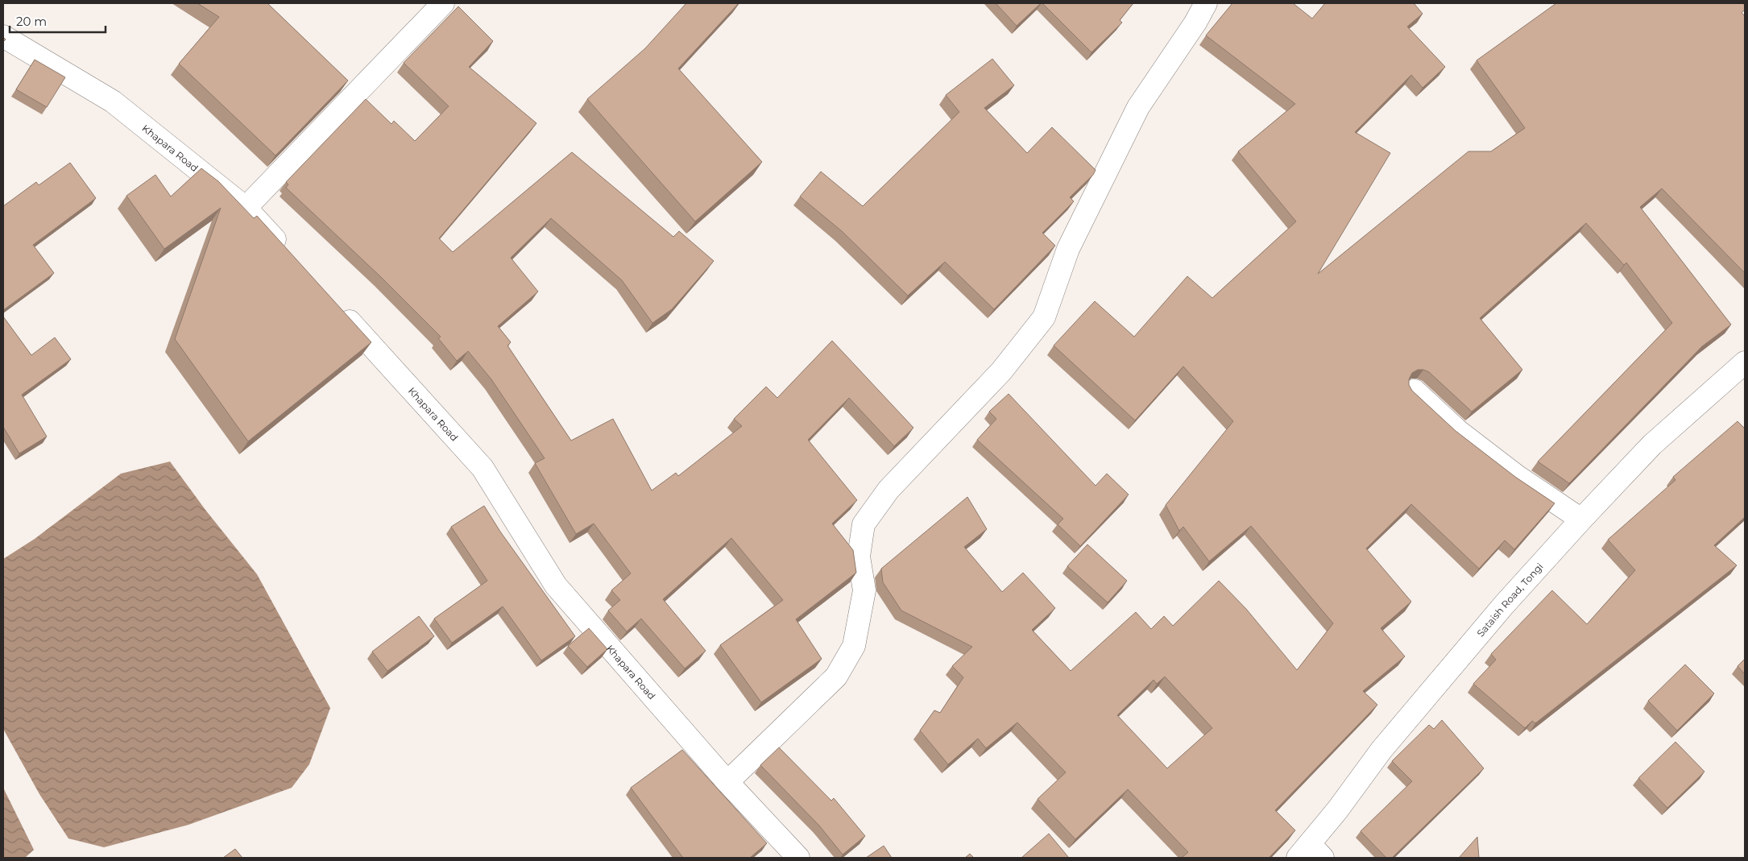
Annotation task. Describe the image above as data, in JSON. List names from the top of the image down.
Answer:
{
  "streets": {
    "street": ["Khapara Road", "Sataish Road, Tongi"]
  },
  "scale_bar": "20 m"
}
